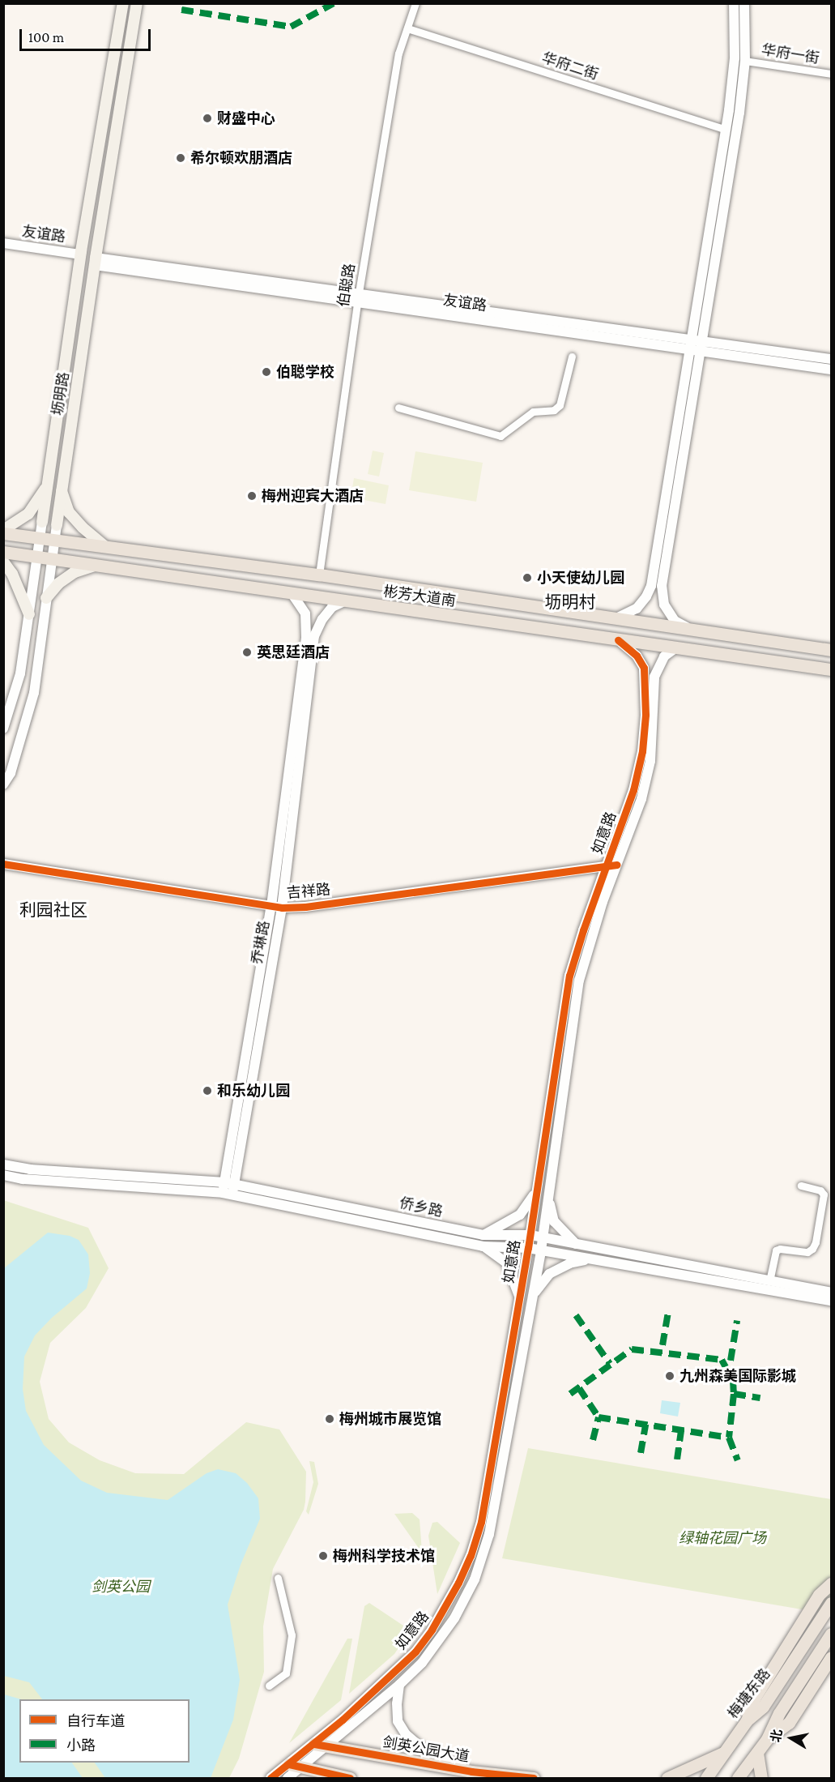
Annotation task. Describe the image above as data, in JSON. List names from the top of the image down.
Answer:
{
  "streets": {
    "main road": [
      "坜明路",
      "彬芳大道南",
      "梅塘东路",
      "剑英公园大道"
    ],
    "street": [
      "华府一街",
      "华府二街",
      "友谊路",
      "伯聪路",
      "如意路",
      "吉祥路",
      "乔琳路",
      "侨乡路"
    ]
  },
  "crossings": [
    ["华府二街", "伯聪路"],
    ["友谊路", "伯聪路"],
    ["友谊路", "坜明路"],
    ["伯聪路", "彬芳大道南"],
    ["坜明路", "彬芳大道南"],
    ["如意路", "吉祥路"],
    ["如意路", "侨乡路"],
    ["如意路", "剑英公园大道"],
    ["吉祥路", "乔琳路"],
    ["乔琳路", "侨乡路"]
  ],
  "districts": ["坜明村", "利园社区"],
  "parks": ["绿轴花园广场", "剑英公园"],
  "places": [
    "财盛中心",
    "希尔顿欢朋酒店",
    "伯聪学校",
    "梅州迎宾大酒店",
    "小天使幼儿园",
    "英思廷酒店",
    "和乐幼儿园",
    "九州森美国际影城",
    "梅州城市展览馆",
    "梅州科学技术馆"
  ],
  "legend": ["自行车道", "小路"],
  "scale_bar": "100 m",
  "north": "left"
}
